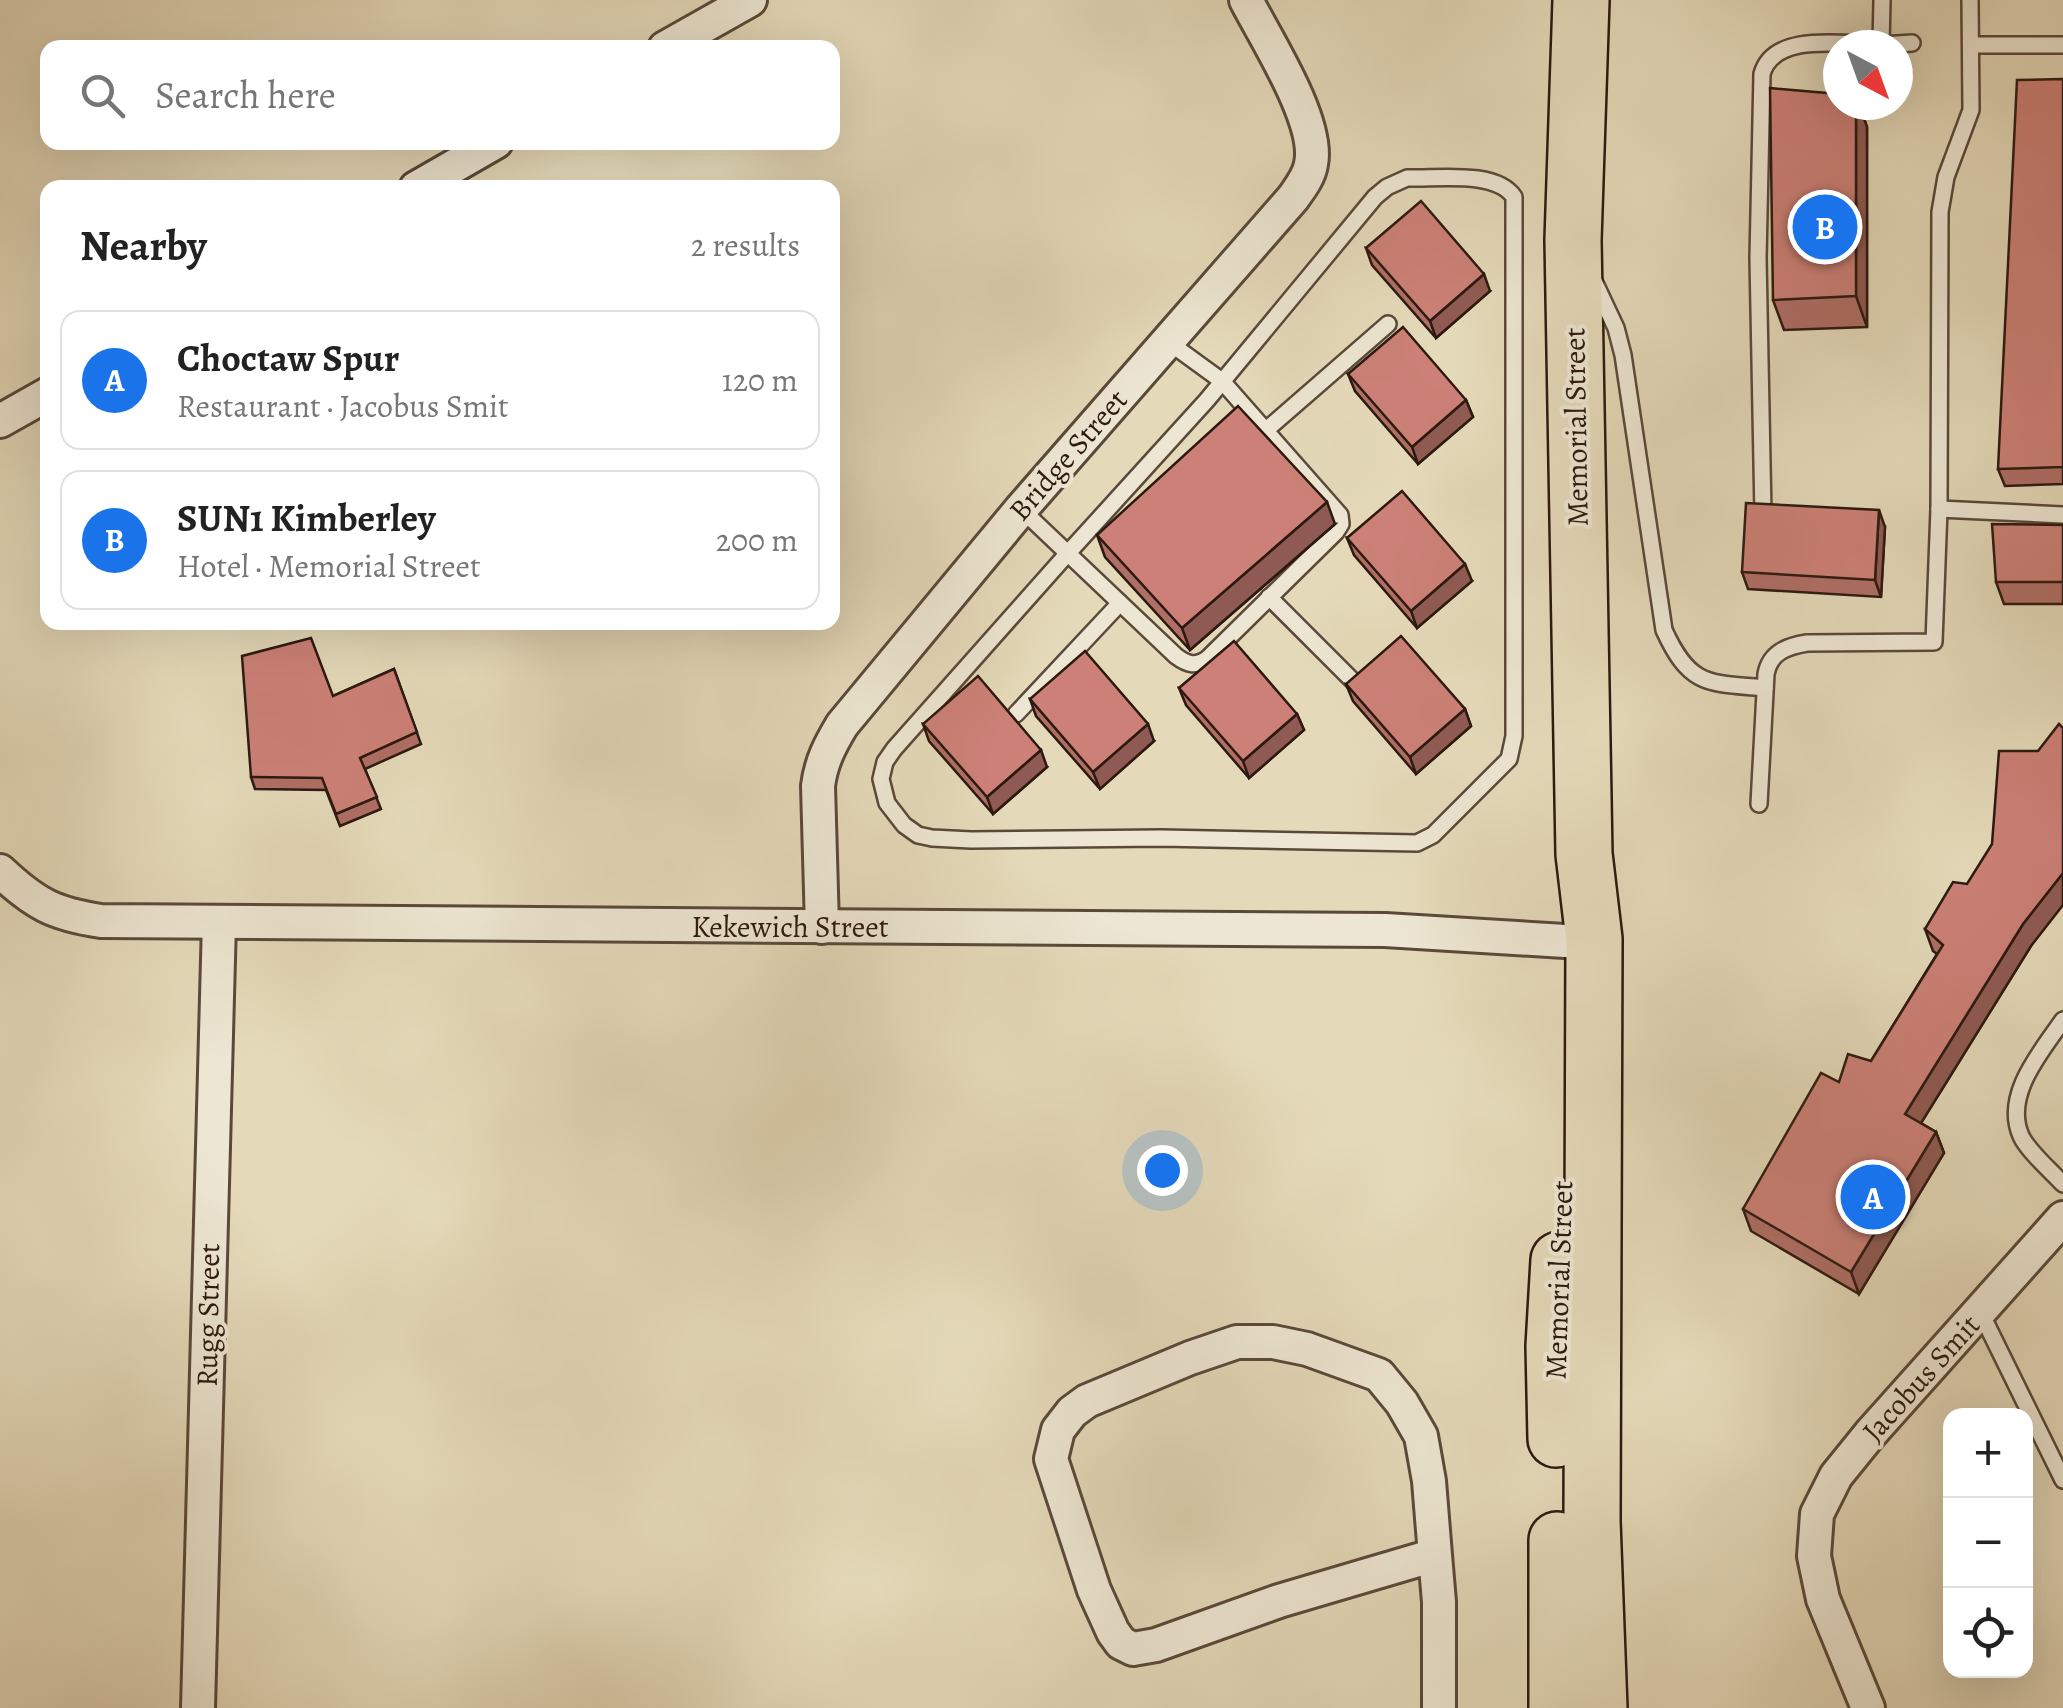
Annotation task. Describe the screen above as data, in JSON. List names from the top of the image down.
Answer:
{
  "streets": {
    "highway": ["Memorial Street"],
    "street": [
      "Bridge Street",
      "Kekewich Street",
      "Rugg Street",
      "Jacobus Smit"
    ]
  },
  "crossings": [
    ["Memorial Street", "Kekewich Street"],
    ["Bridge Street", "Kekewich Street"],
    ["Kekewich Street", "Rugg Street"]
  ],
  "north": "bottom right",
  "page": {
    "search": "Search here",
    "heading": ["Nearby", "2 results"],
    "pins": ["B", "A"],
    "list": [
      {
        "mark": "A",
        "name": "Choctaw Spur",
        "note": "Restaurant · Jacobus Smit",
        "value": "120 m"
      },
      {
        "mark": "B",
        "name": "SUN1 Kimberley",
        "note": "Hotel · Memorial Street",
        "value": "200 m"
      }
    ],
    "map_buttons": ["+", "−"]
  }
}
